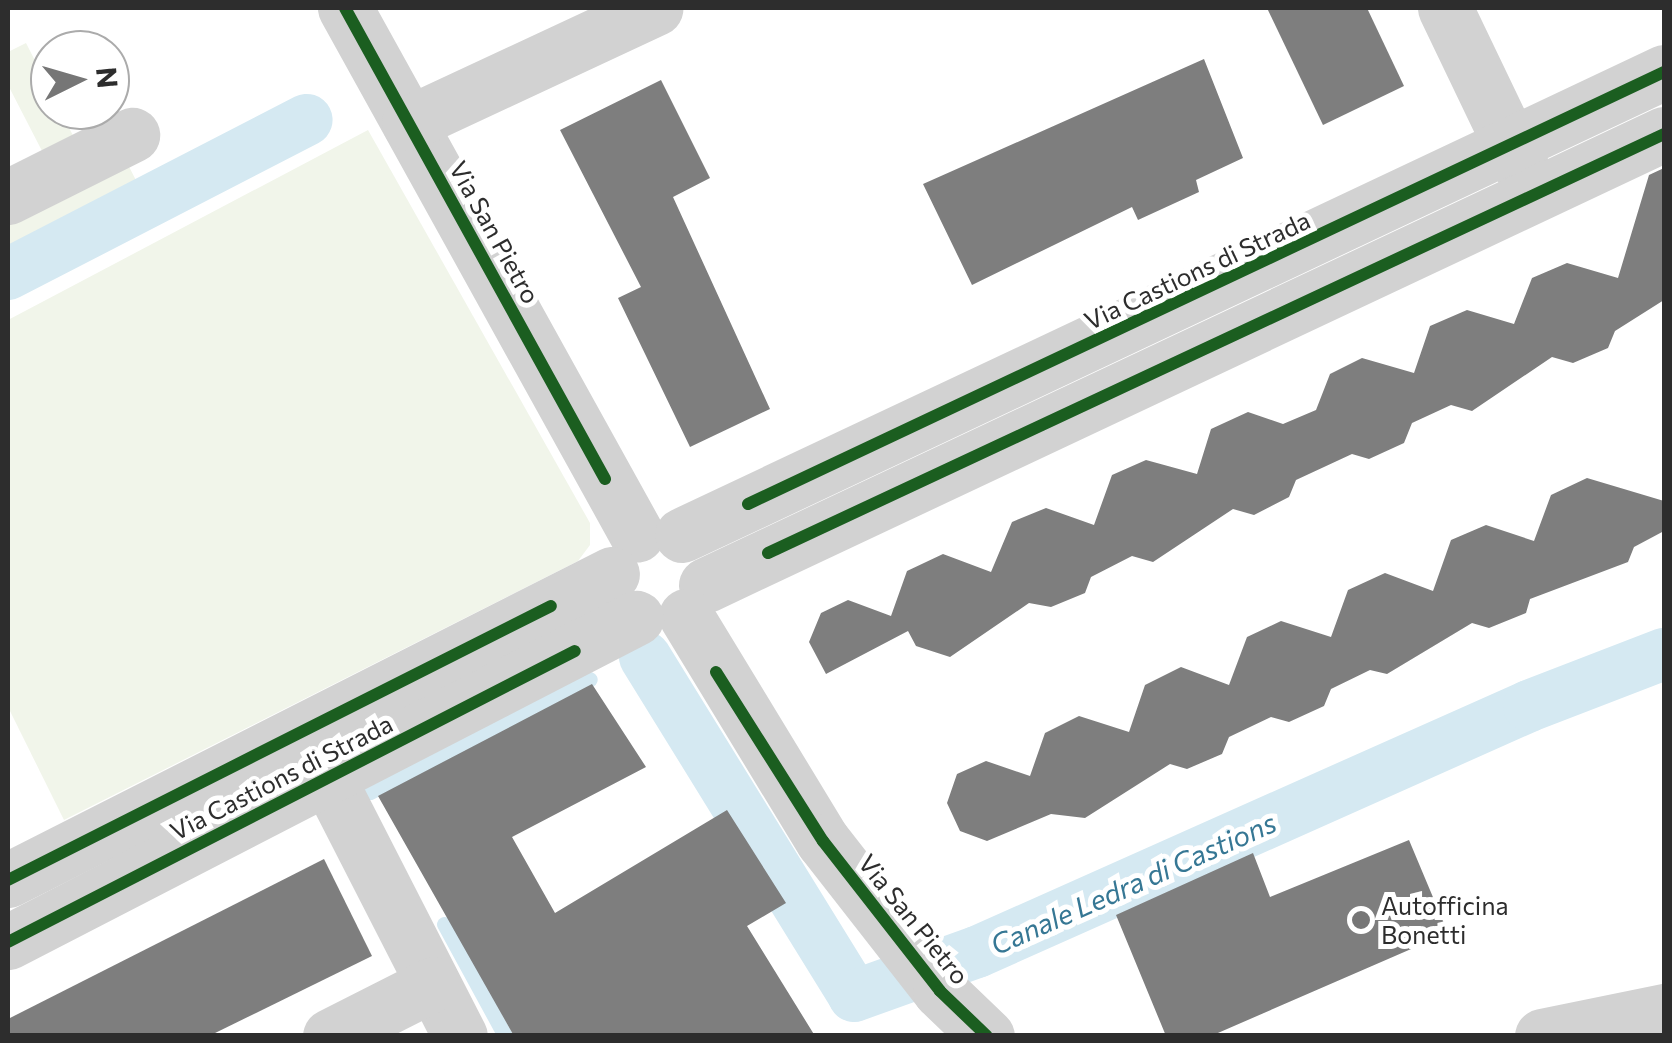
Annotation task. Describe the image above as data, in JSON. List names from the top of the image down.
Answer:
{
  "streets": {
    "street": ["Via San Pietro", "Via Castions di Strada"]
  },
  "crossings": [
    ["Via San Pietro", "Via Castions di Strada"]
  ],
  "water": ["Canale Ledra di Castions"],
  "places": ["Autofficina Bonetti"],
  "north": "right"
}
